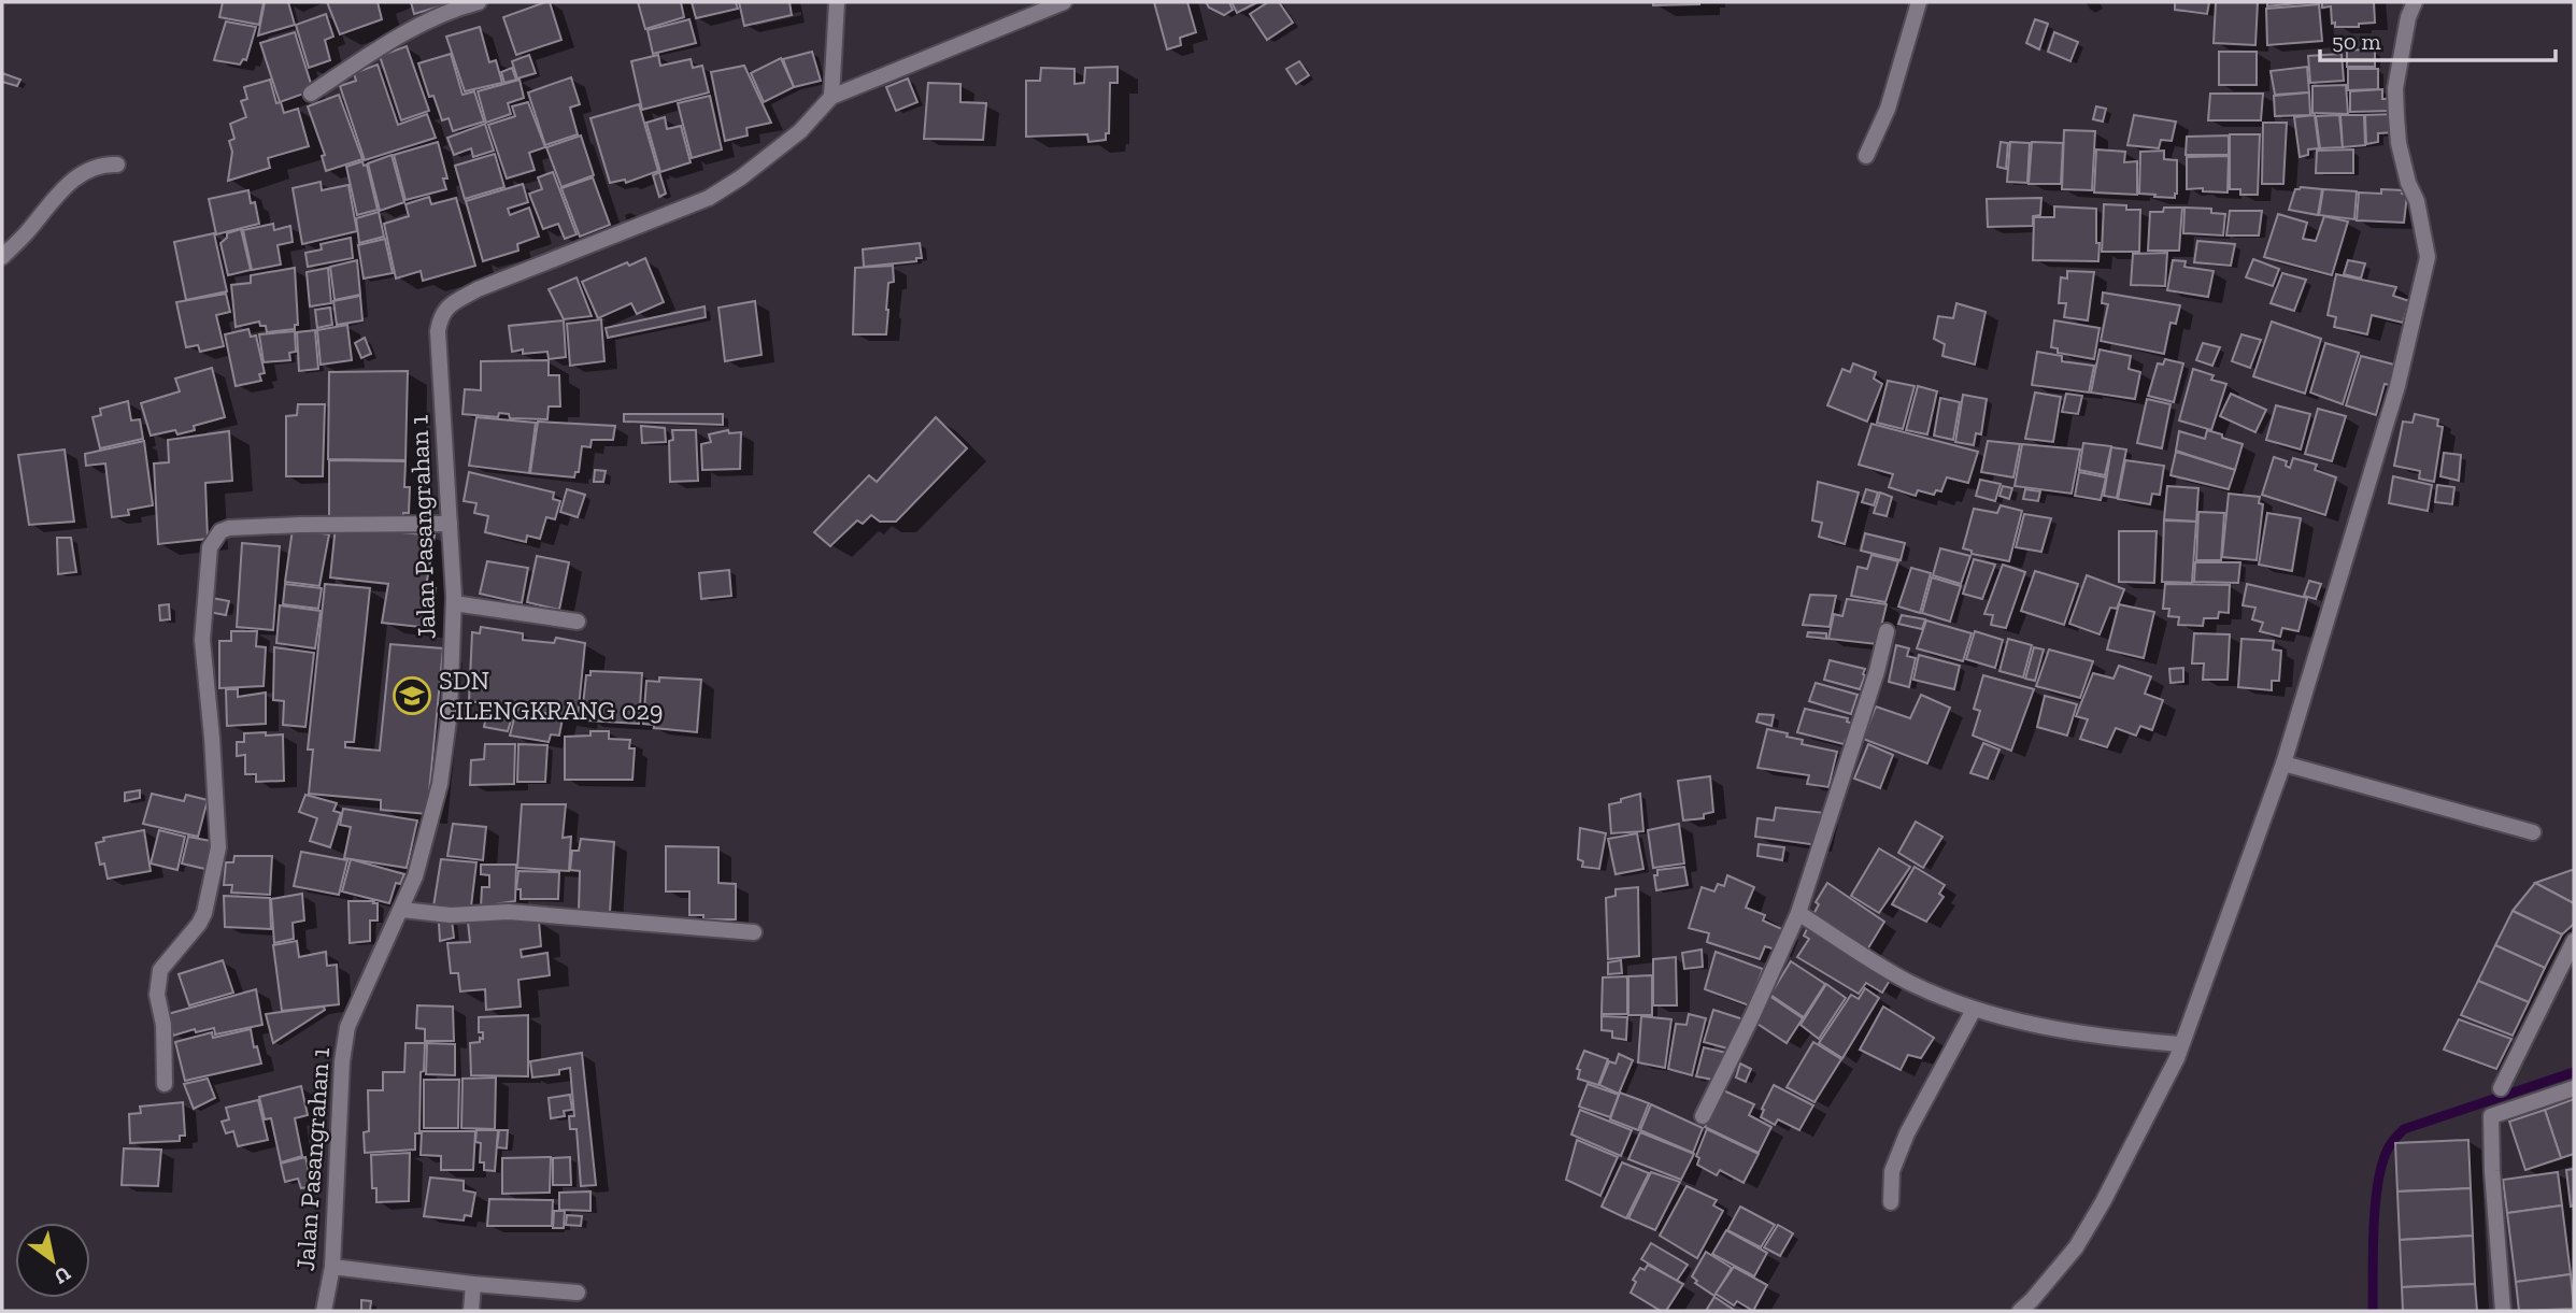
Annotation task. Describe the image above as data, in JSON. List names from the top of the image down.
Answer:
{
  "streets": {
    "street": ["Jalan Pasangrahan 1"]
  },
  "places": {
    "school or university": ["SDN CILENGKRANG 029"]
  },
  "scale_bar": "50 m",
  "north": "bottom right"
}
